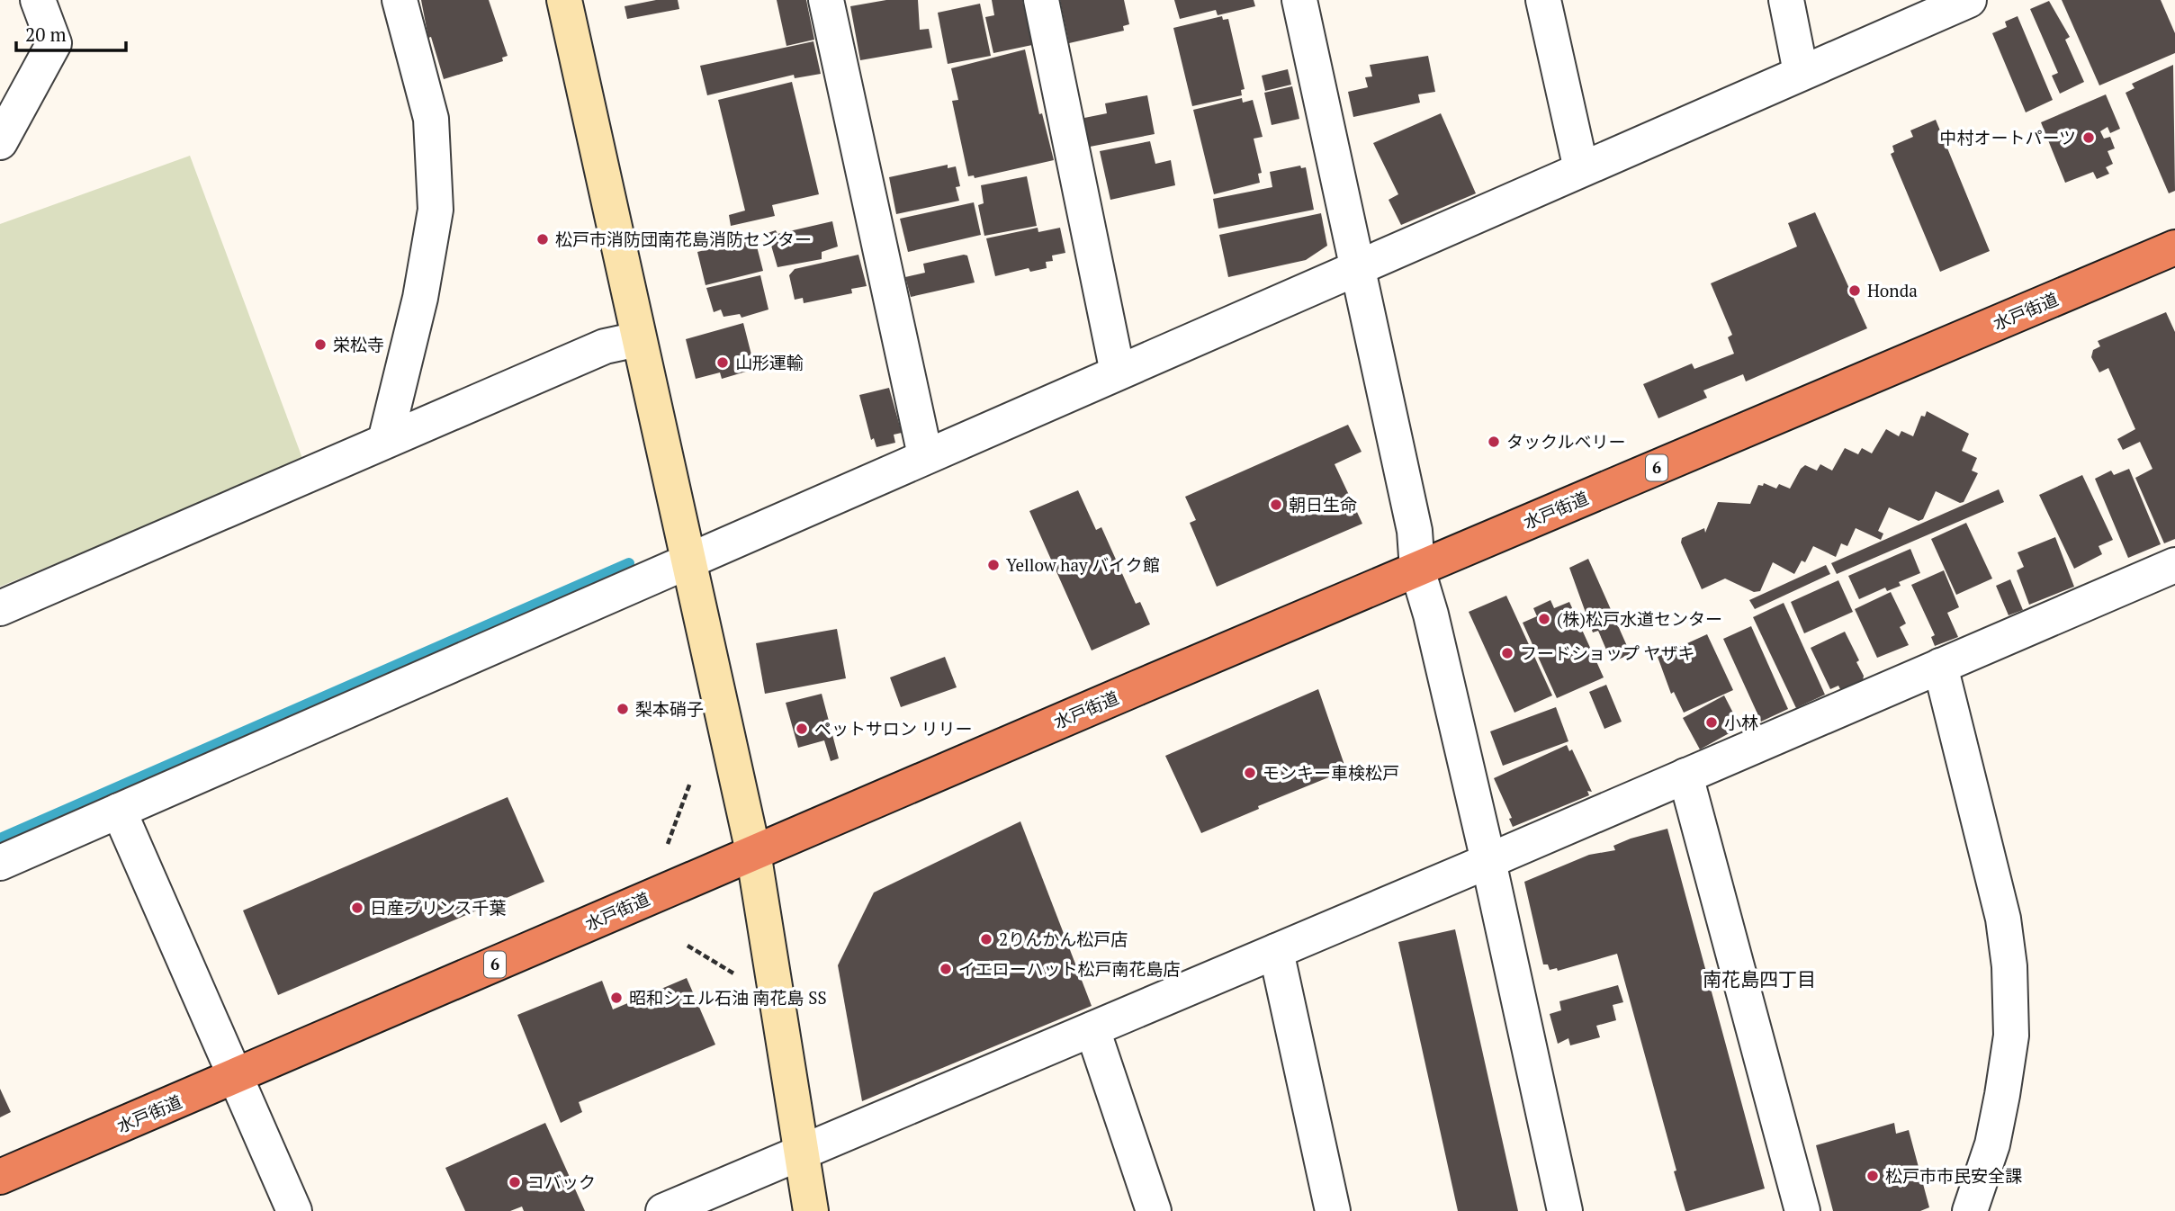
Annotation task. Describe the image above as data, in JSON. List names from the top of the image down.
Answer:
{
  "streets": {
    "highway": ["水戸街道", "6"]
  },
  "districts": ["南花島四丁目"],
  "places": [
    "中村オートパーツ",
    "松戸市消防団南花島消防センター",
    "Honda",
    "栄松寺",
    "山形運輸",
    "タックルベリー",
    "朝日生命",
    "Yellow hay バイク館",
    "(株)松戸水道センター",
    "フードショップ ヤザキ",
    "梨本硝子",
    "小林",
    "ペットサロン リリー",
    "モンキー車検松戸",
    "日産プリンス千葉",
    "2りんかん松戸店",
    "イエローハット松戸南花島店",
    "昭和シェル石油 南花島 SS",
    "松戸市市民安全課",
    "コバック"
  ],
  "scale_bar": "20 m"
}
